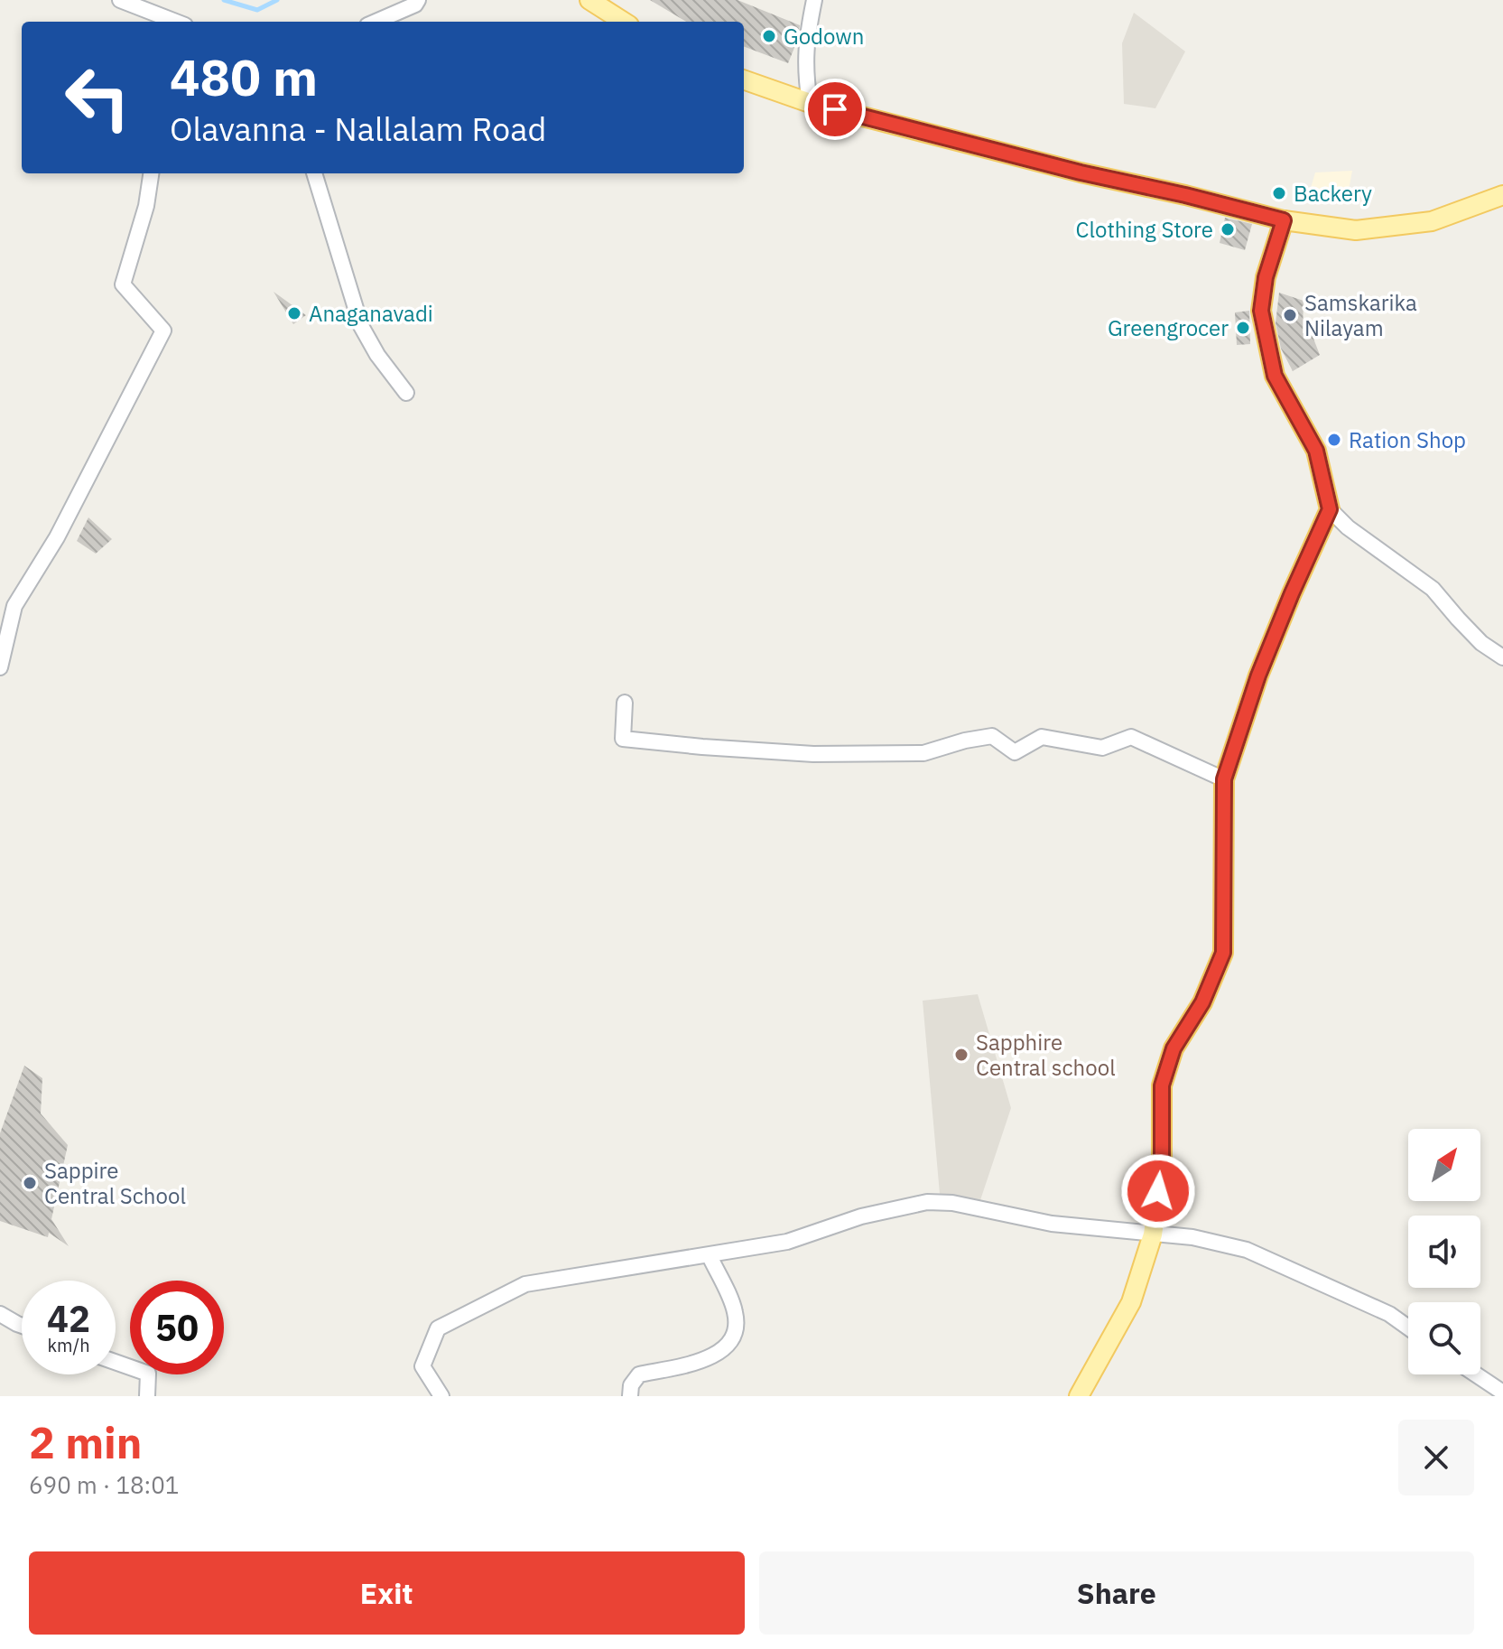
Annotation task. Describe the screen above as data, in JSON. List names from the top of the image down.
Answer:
{
  "places": [
    "Godown",
    "Backery",
    "Clothing Store",
    "Anaganavadi",
    "Samskarika Nilayam",
    "Greengrocer",
    "Ration Shop",
    "Sapphire Central school",
    "Sappire Central School"
  ],
  "north": "top right",
  "page": {
    "turn": ["480 m", "Olavanna - Nallalam Road"],
    "speed": "42 km/h",
    "limit": "50",
    "heading": ["2 min", "690 m · 18:01"],
    "buttons": ["Exit", "Share"]
  }
}
